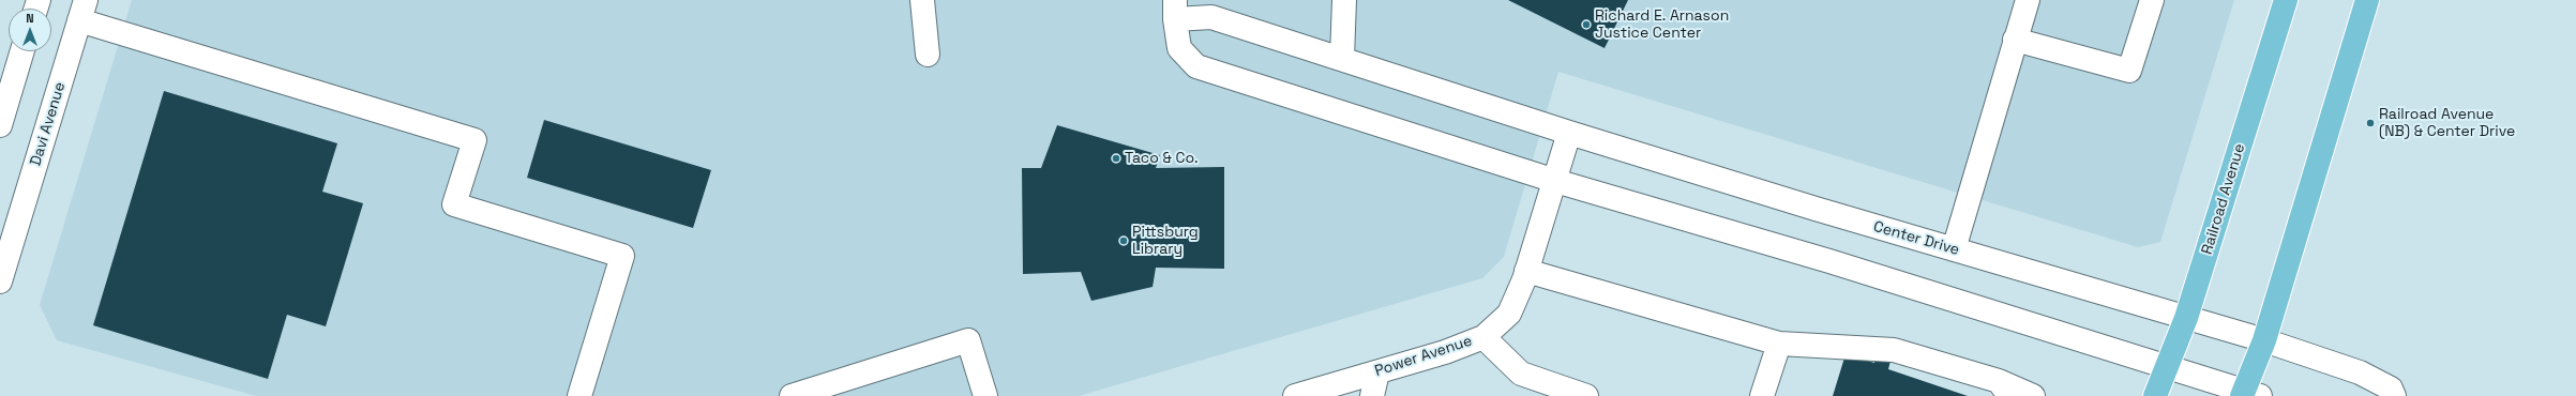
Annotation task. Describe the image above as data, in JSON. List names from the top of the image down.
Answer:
{
  "streets": {
    "main road": ["Railroad Avenue"],
    "street": ["Davi Avenue", "Center Drive", "Power Avenue"]
  },
  "crossings": [
    ["Railroad Avenue", "Center Drive"],
    ["Center Drive", "Power Avenue"]
  ],
  "places": [
    "Richard E. Arnason Justice Center",
    "Railroad Avenue (NB) & Center Drive",
    "Taco & Co.",
    "Pittsburg Library"
  ],
  "north": "top"
}
